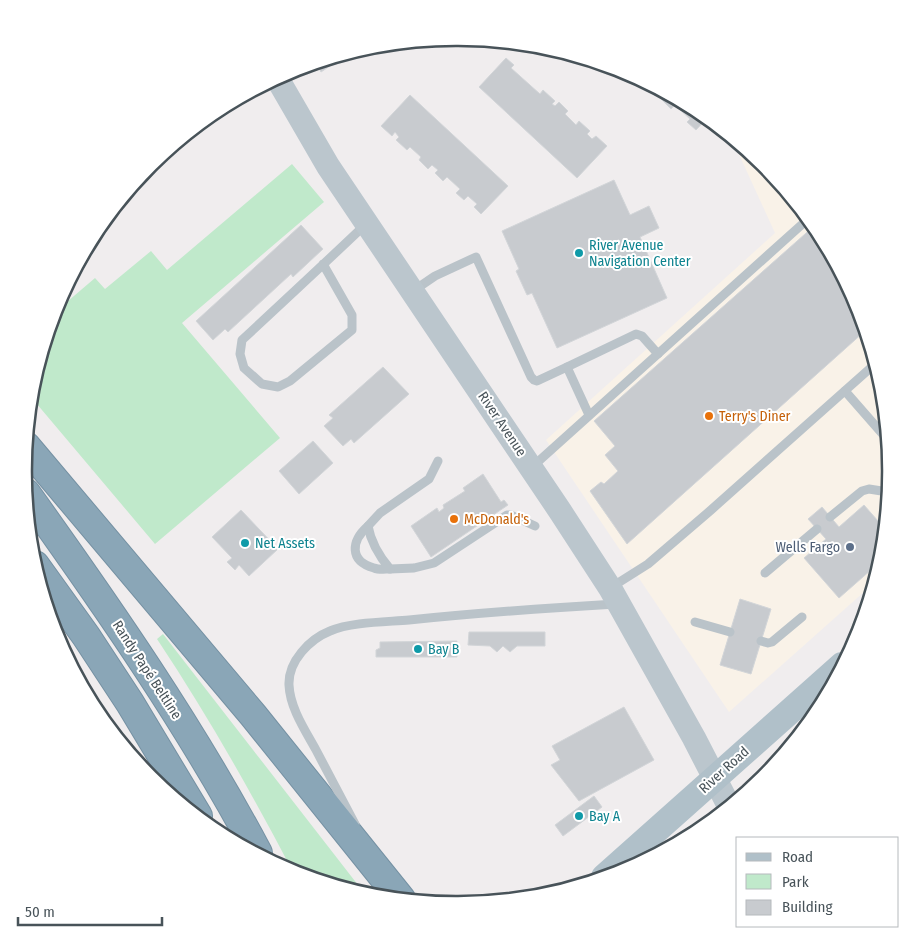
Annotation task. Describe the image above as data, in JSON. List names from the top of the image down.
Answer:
{
  "streets": {
    "highway": ["Randy Papé Beltline"],
    "main road": ["River Road"],
    "street": ["River Avenue"]
  },
  "crossings": [
    ["River Avenue", "River Road"]
  ],
  "places": [
    "River Avenue Navigation Center",
    "Terry's Diner",
    "McDonald's",
    "Net Assets",
    "Wells Fargo",
    "Bay B",
    "Bay A"
  ],
  "legend": ["Road", "Park", "Building"],
  "scale_bar": "50 m"
}
